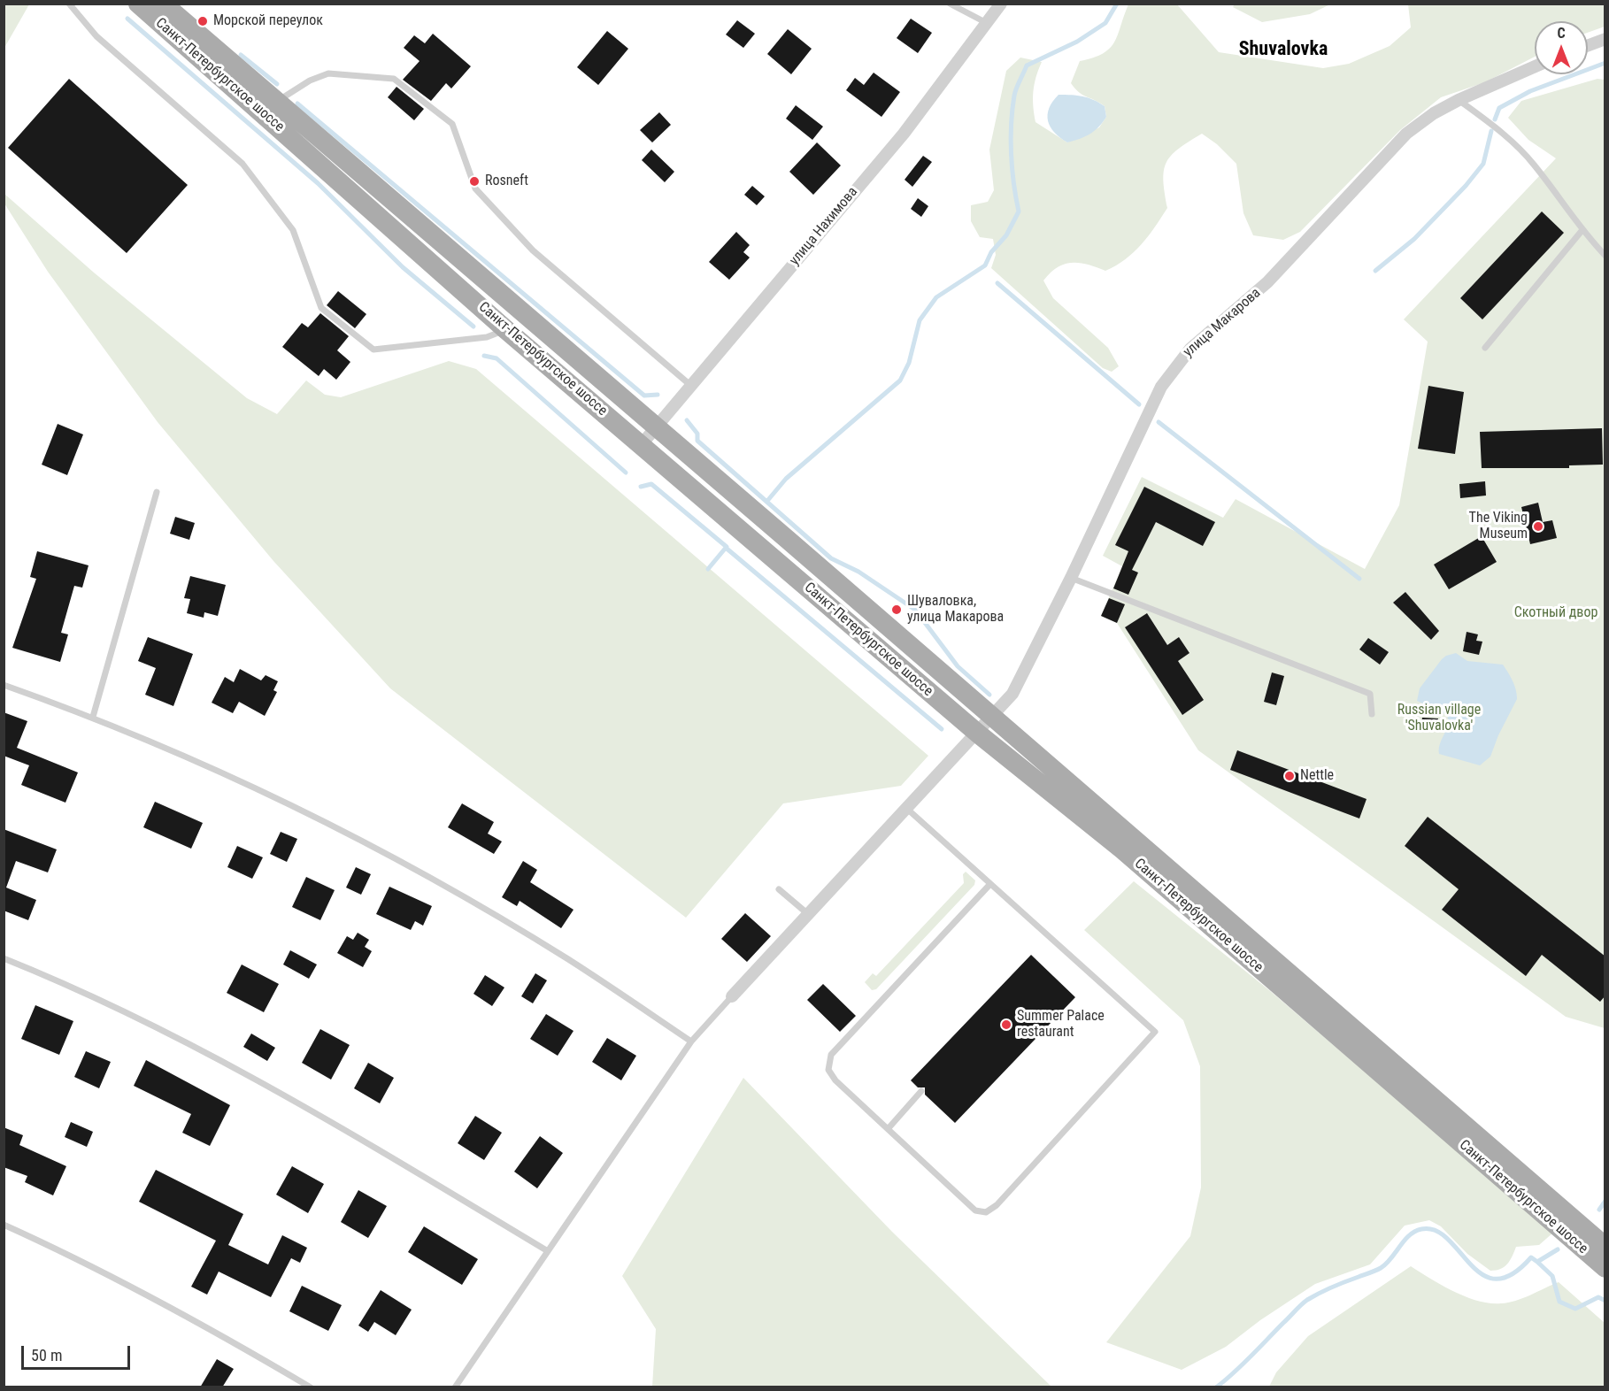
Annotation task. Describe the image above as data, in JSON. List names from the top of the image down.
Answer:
{
  "streets": {
    "main road": ["Санкт-Петербургское шоссе"],
    "street": ["улица Нахимова", "улица Макарова"]
  },
  "crossings": [
    ["Санкт-Петербургское шоссе", "улица Нахимова"],
    ["Санкт-Петербургское шоссе", "улица Макарова"]
  ],
  "districts": ["Shuvalovka"],
  "parks": ["Скотный двор", "Russian village 'Shuvalovka'"],
  "places": [
    "Морской переулок",
    "Rosneft",
    "The Viking Museum",
    "Шуваловка, улица Макарова",
    "Nettle",
    "Summer Palace restaurant"
  ],
  "scale_bar": "50 m",
  "north": "top"
}
